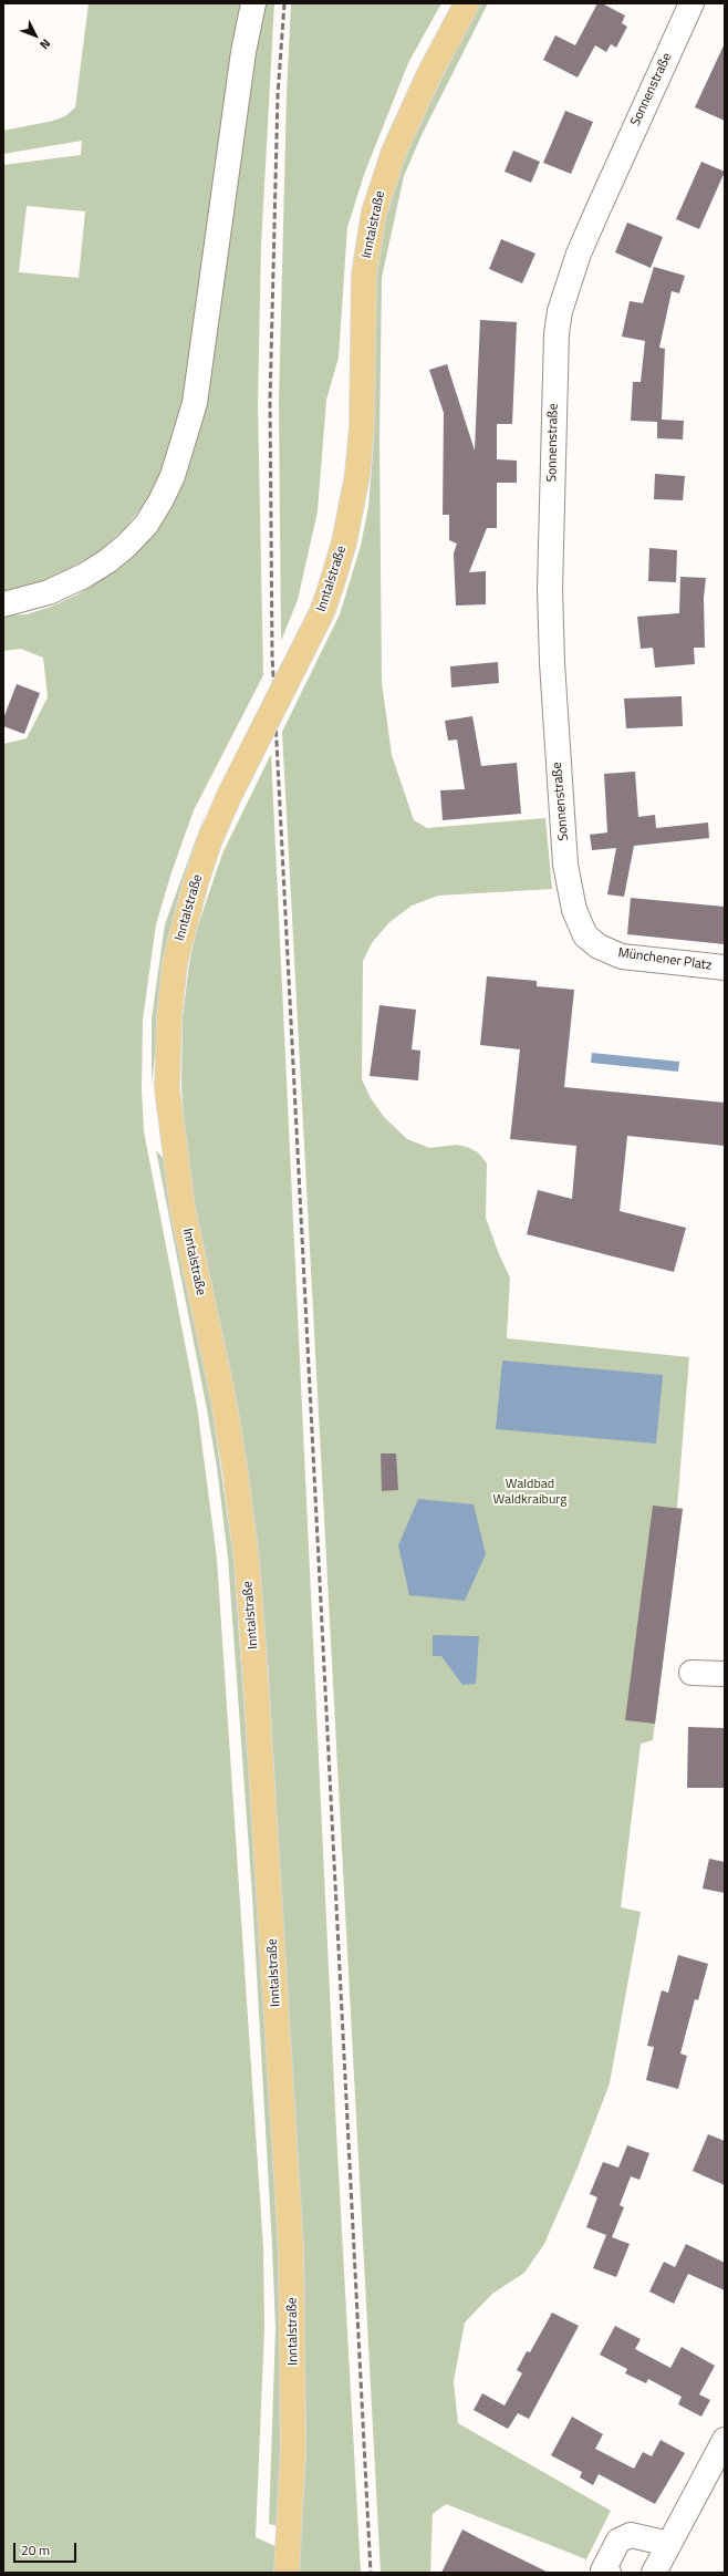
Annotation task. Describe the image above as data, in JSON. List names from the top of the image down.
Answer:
{
  "streets": {
    "main road": ["Inntalstraße"],
    "street": ["Sonnenstraße", "Münchener Platz"]
  },
  "crossings": [
    ["Sonnenstraße", "Münchener Platz"]
  ],
  "parks": ["Waldbad Waldkraiburg"],
  "scale_bar": "20 m",
  "north": "bottom right"
}
